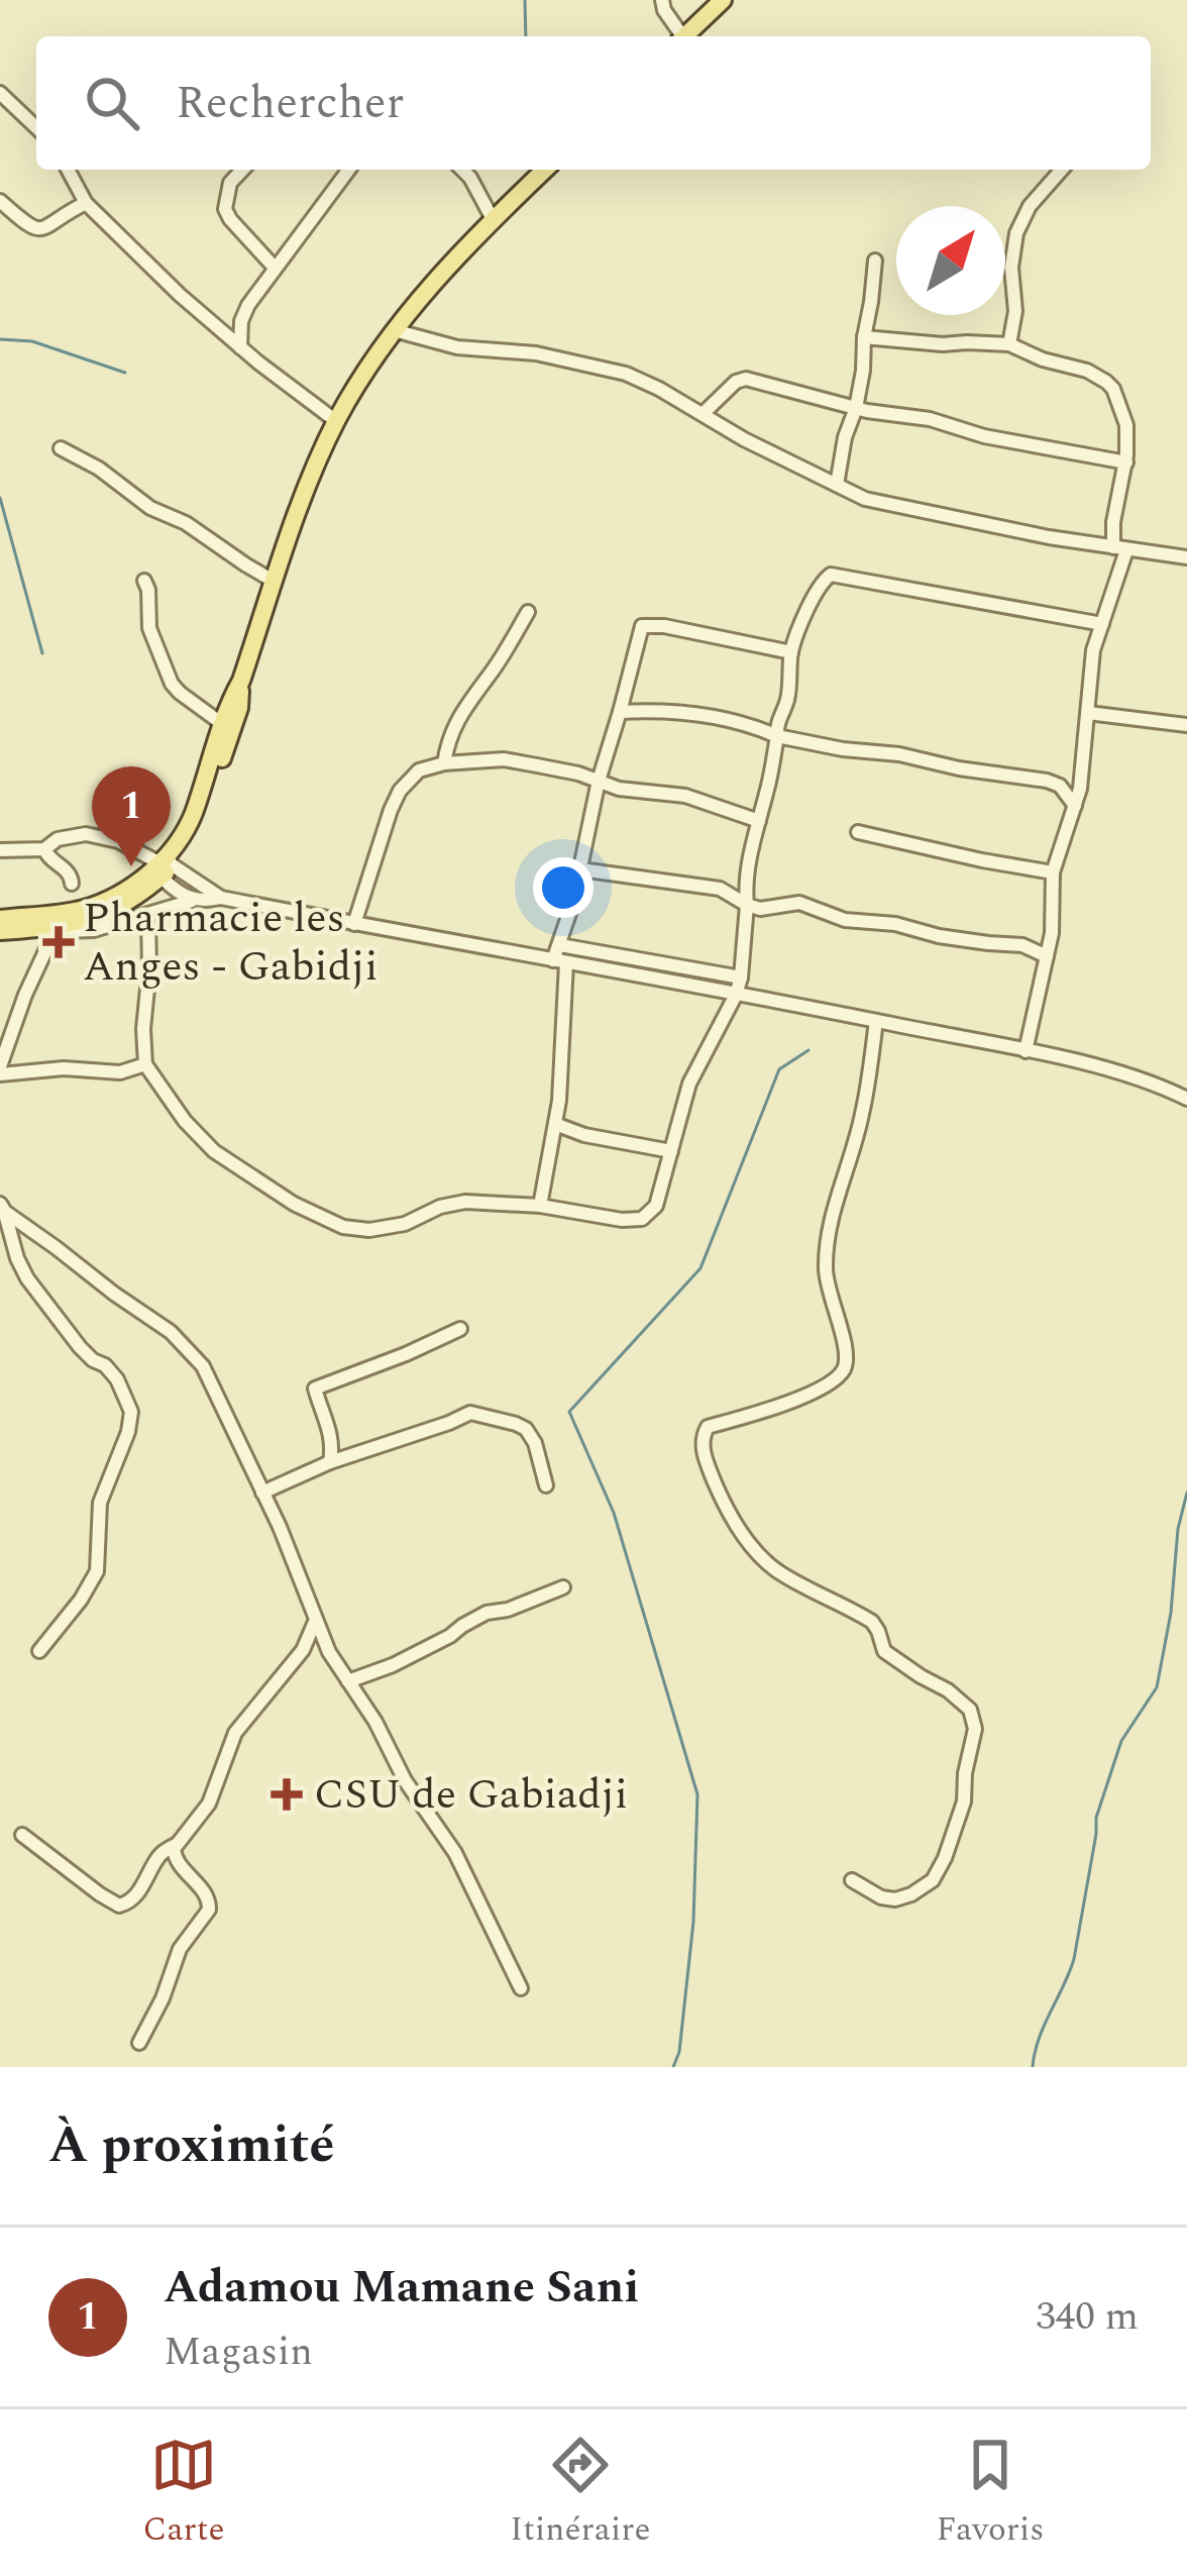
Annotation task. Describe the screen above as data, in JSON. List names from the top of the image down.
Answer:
{
  "places": {
    "health": ["Pharmacie les Anges - Gabidji", "CSU de Gabiadji"]
  },
  "north": "top right",
  "page": {
    "search": "Rechercher",
    "pins": "1",
    "heading": "À proximité",
    "list": [
      {
        "mark": "1",
        "name": "Adamou Mamane Sani",
        "note": "Magasin",
        "value": "340 m"
      }
    ],
    "nav": ["Carte", "Itinéraire", "Favoris"]
  }
}
